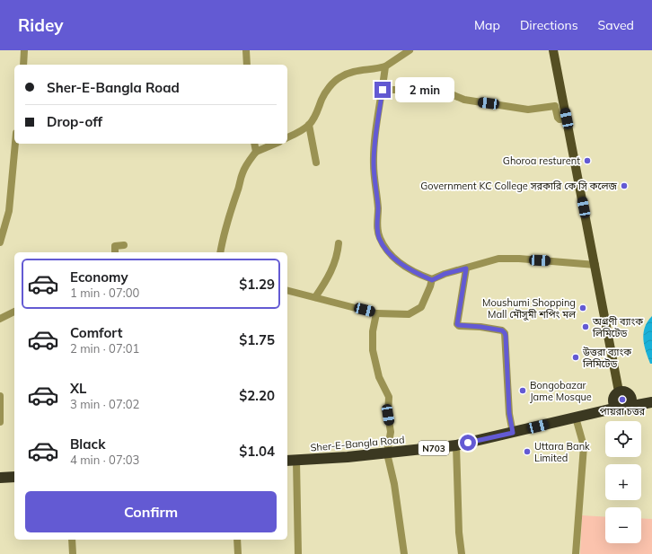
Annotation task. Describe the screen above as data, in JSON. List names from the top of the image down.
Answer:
{
  "streets": {
    "highway": ["Sher-E-Bangla Road", "N703"]
  },
  "crossings": [
    ["Sher-E-Bangla Road", "N703"]
  ],
  "places": [
    "Ghoroa resturent",
    "Government KC College সরকারি কে সি কলেজ",
    "Moushumi Shopping Mall মৌসুমী শপিং মল",
    "অগ্রণী ব্যাংক লিমিটেড",
    "উত্তরা ব্যাংক লিমিটেড",
    "Bongobazar Jame Mosque",
    "পায়রা চত্তর",
    "Uttara Bank Limited"
  ],
  "page": {
    "header": "Ridey",
    "nav": ["Map", "Directions", "Saved"],
    "banner": ["Sher-E-Bangla Road", "Drop-off"],
    "bubble": "2 min",
    "list": [
      {
        "name": "Economy",
        "note": "1 min · 07:00",
        "value": "$1.29"
      },
      {
        "name": "Comfort",
        "note": "2 min · 07:01",
        "value": "$1.75"
      },
      {
        "name": "XL",
        "note": "3 min · 07:02",
        "value": "$2.20"
      },
      {
        "name": "Black",
        "note": "4 min · 07:03",
        "value": "$1.04"
      }
    ],
    "map_buttons": ["+", "−"],
    "buttons": "Confirm"
  }
}
